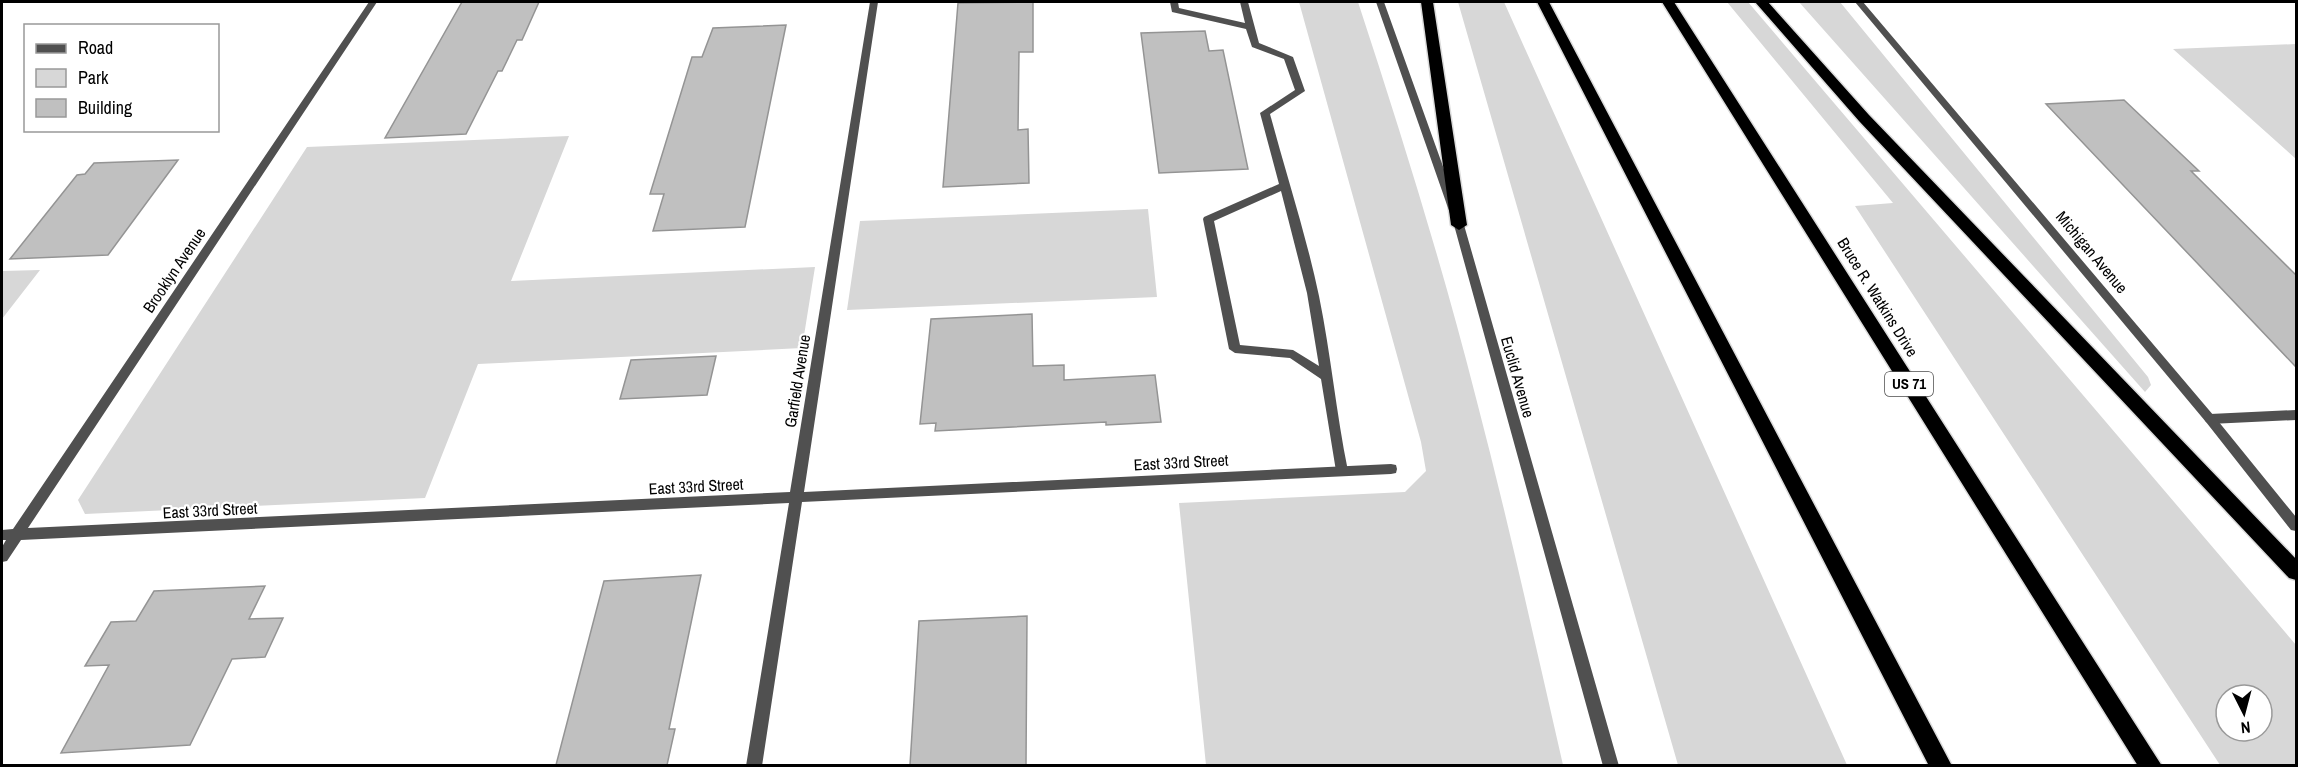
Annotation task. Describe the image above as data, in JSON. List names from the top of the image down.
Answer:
{
  "streets": {
    "highway": ["Bruce R. Watkins Drive", "US 71"],
    "street": [
      "Michigan Avenue",
      "Brooklyn Avenue",
      "Euclid Avenue",
      "Garfield Avenue",
      "East 33rd Street"
    ]
  },
  "crossings": [
    ["Brooklyn Avenue", "East 33rd Street"],
    ["Garfield Avenue", "East 33rd Street"]
  ],
  "legend": ["Road", "Park", "Building"],
  "north": "bottom"
}
